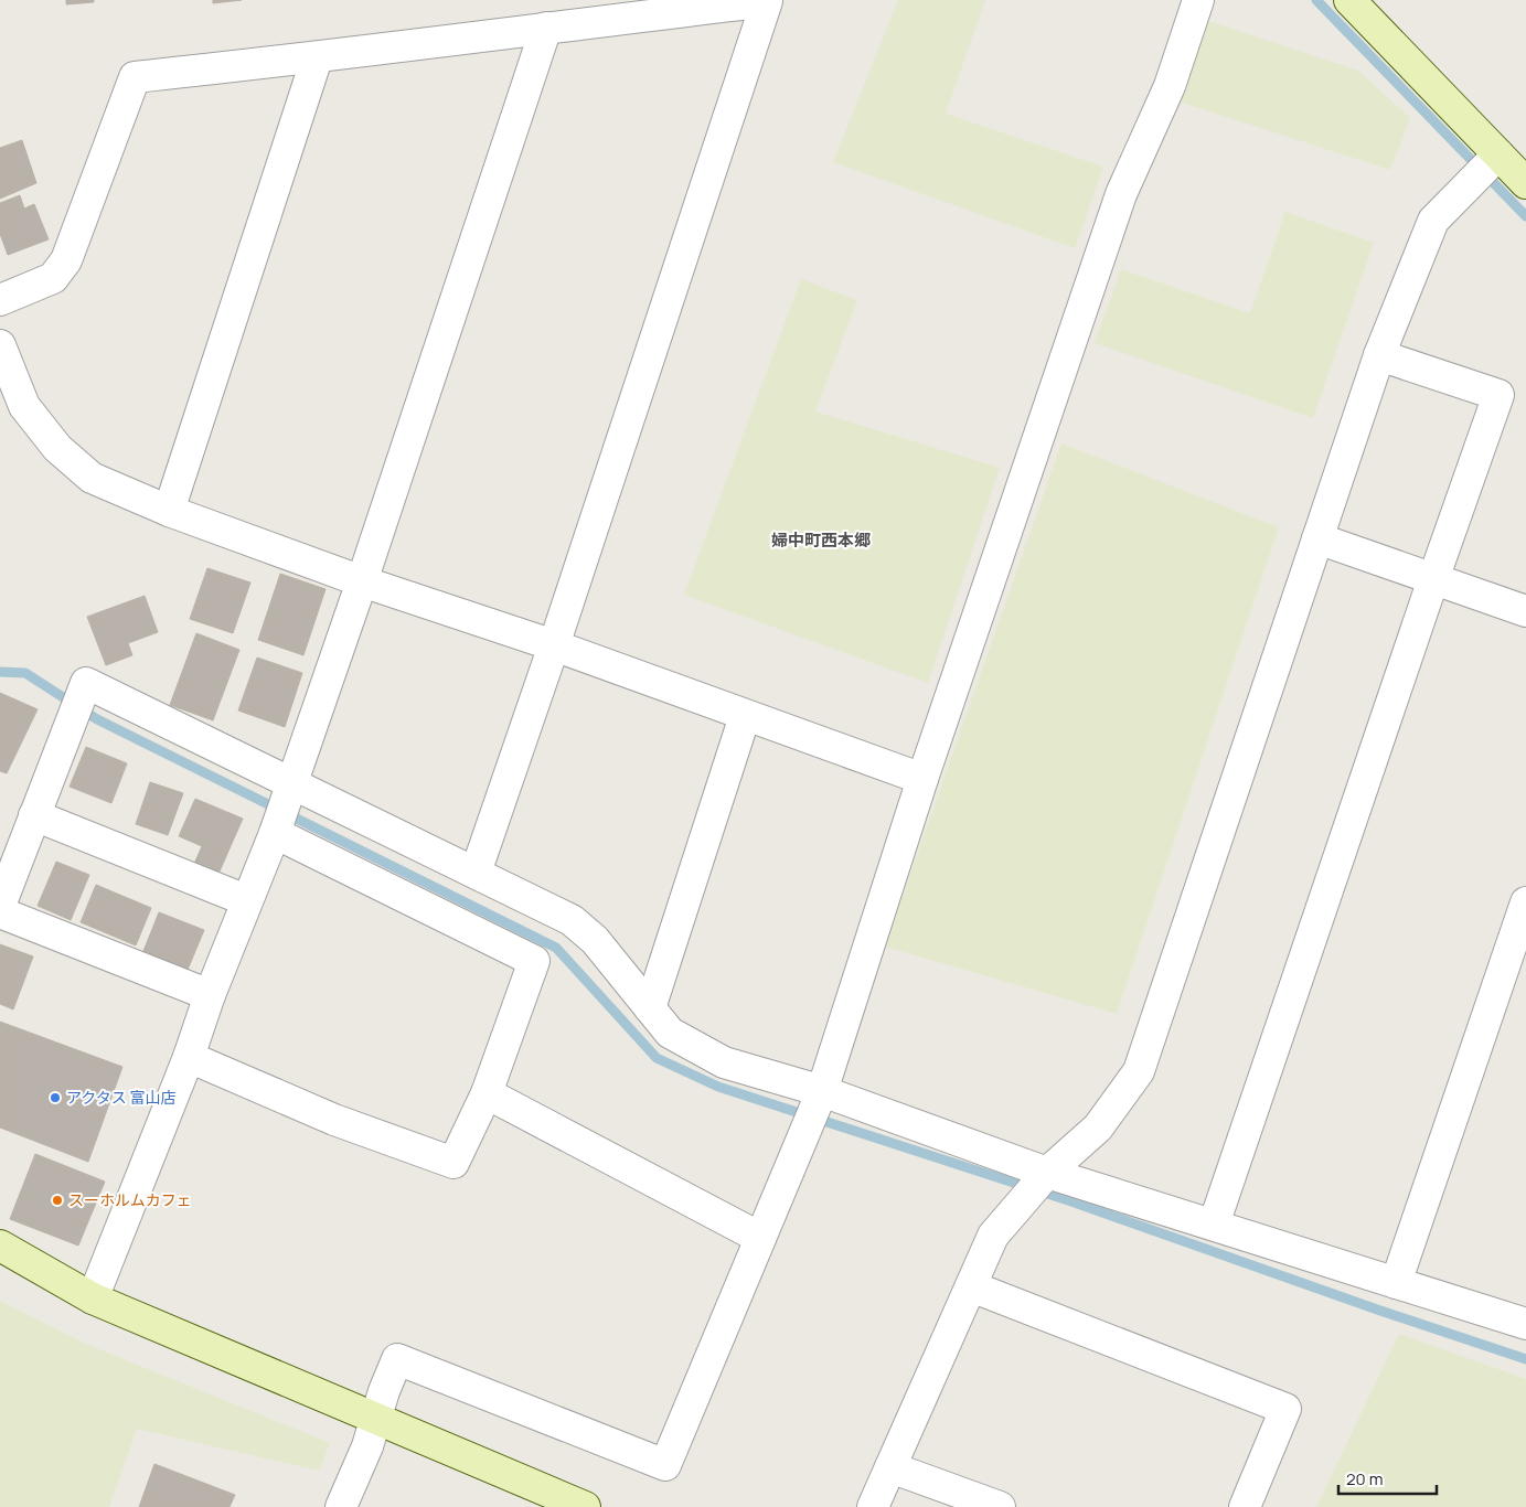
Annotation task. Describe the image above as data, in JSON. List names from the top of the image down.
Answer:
{
  "districts": ["婦中町西本郷"],
  "places": ["アクタス 富山店", "スーホルムカフェ"],
  "scale_bar": "20 m"
}
